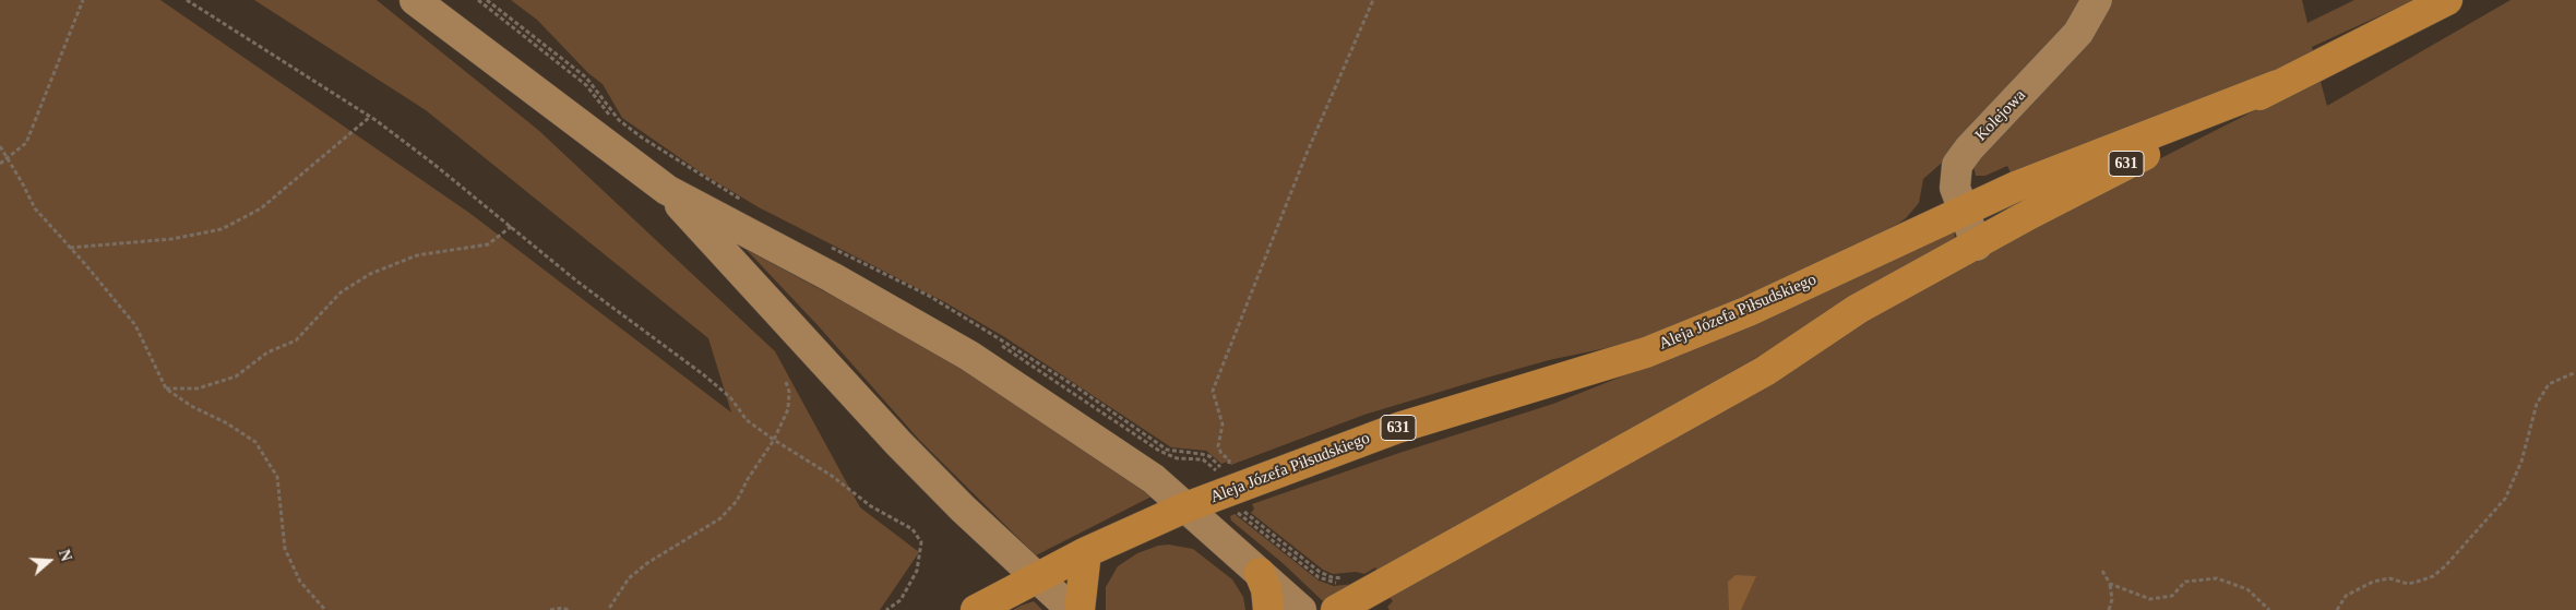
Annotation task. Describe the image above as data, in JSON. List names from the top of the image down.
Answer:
{
  "streets": {
    "main road": ["Kolejowa", "631", "Aleja Józefa Piłsudskiego"]
  },
  "crossings": [
    ["Kolejowa", "Aleja Józefa Piłsudskiego"],
    ["631", "Aleja Józefa Piłsudskiego"]
  ],
  "north": "right"
}
